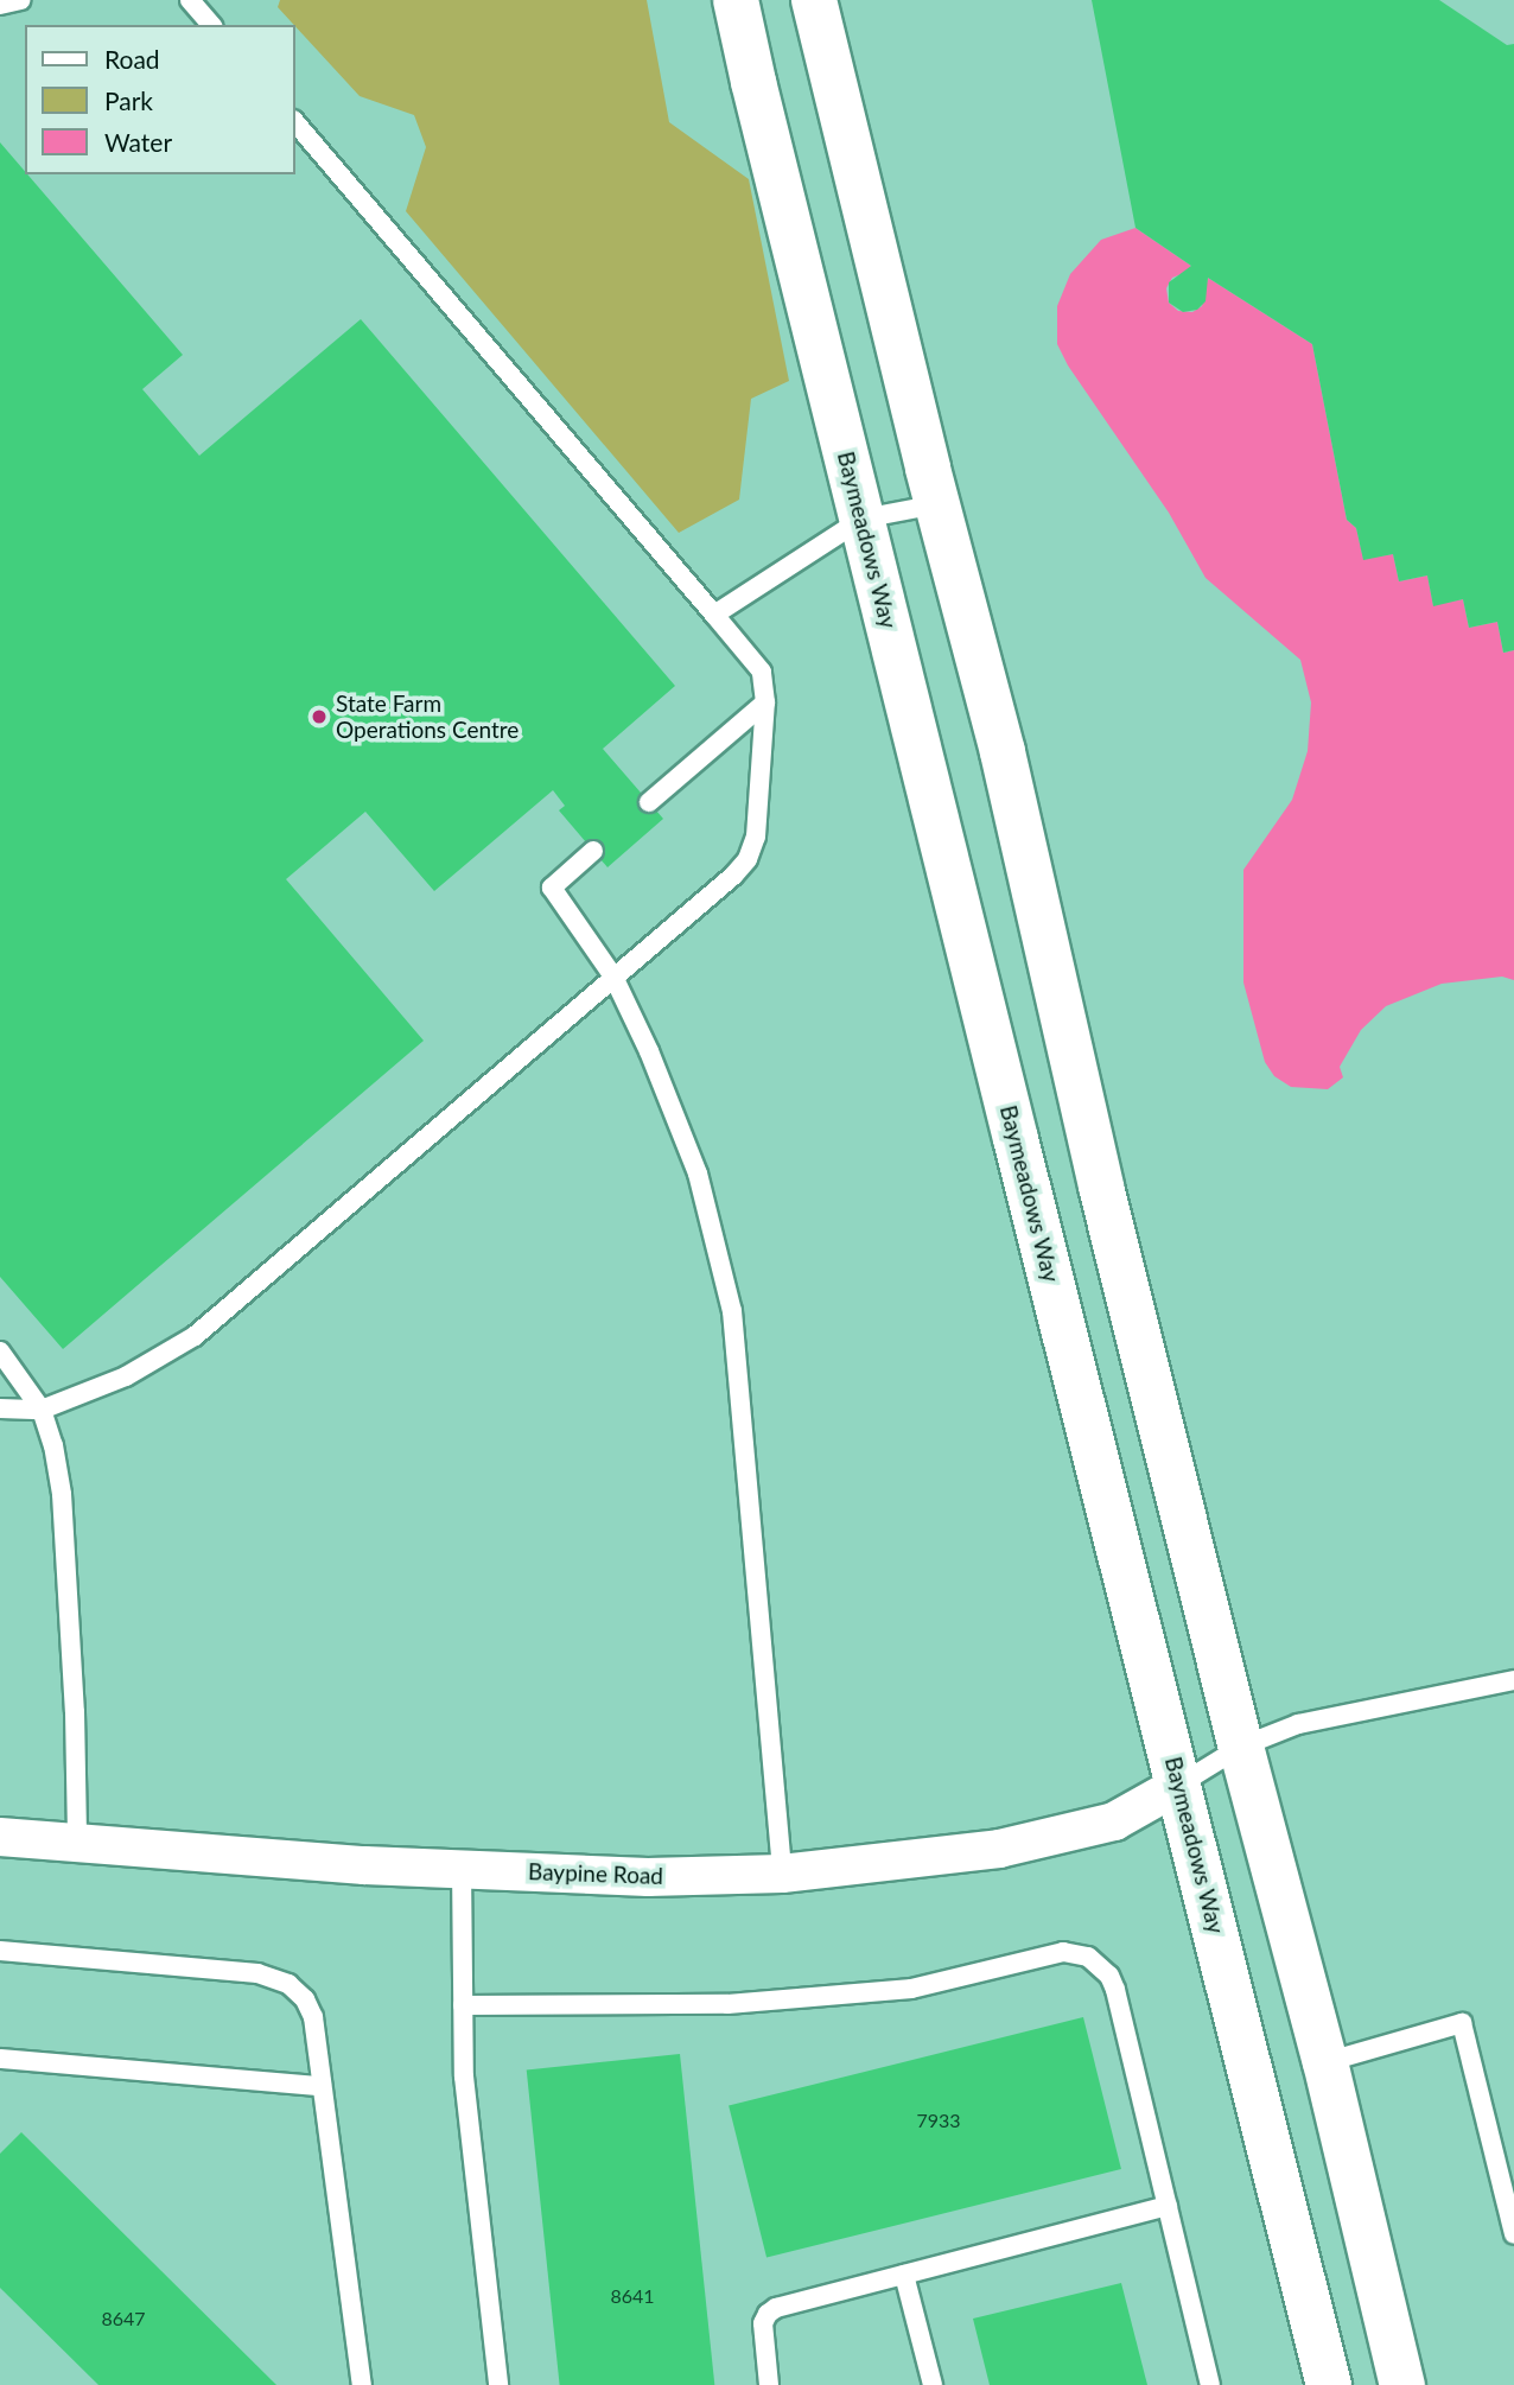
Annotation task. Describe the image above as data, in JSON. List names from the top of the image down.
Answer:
{
  "streets": {
    "street": ["Baymeadows Way", "Baypine Road"]
  },
  "crossings": [
    ["Baymeadows Way", "Baypine Road"]
  ],
  "places": ["State Farm Operations Centre"],
  "house_numbers": ["7933", "8641", "8647"],
  "legend": ["Road", "Park", "Water"]
}
